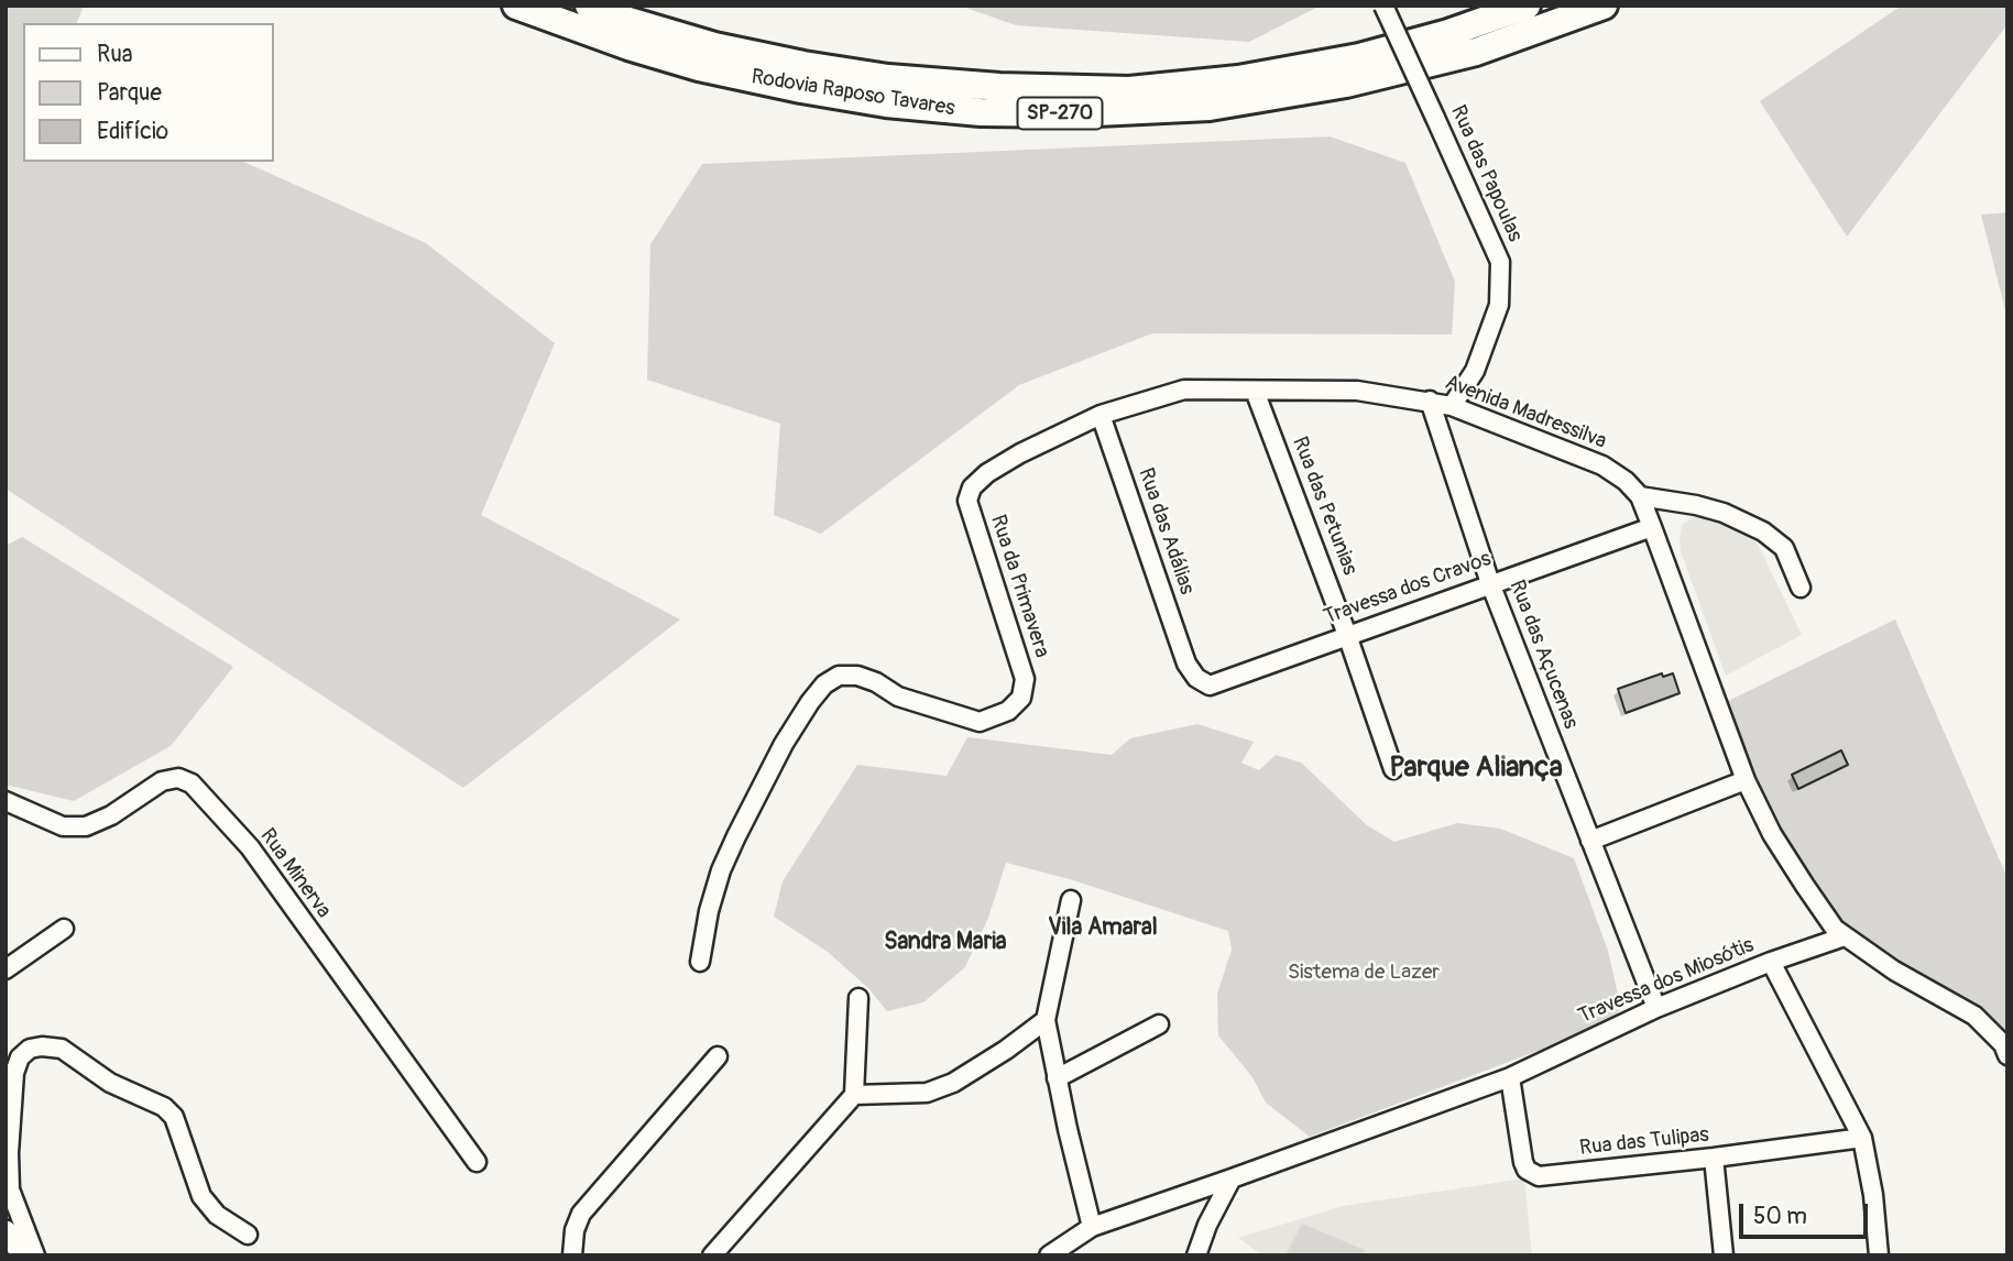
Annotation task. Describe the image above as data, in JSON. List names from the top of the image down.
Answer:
{
  "streets": {
    "highway": ["Rodovia Raposo Tavares", "SP-270"],
    "street": [
      "Rua das Papoulas",
      "Avenida Madressilva",
      "Rua das Petunias",
      "Rua das Adálias",
      "Rua da Primavera",
      "Travessa dos Cravos",
      "Rua das Açucenas",
      "Rua Minerva",
      "Travessa dos Miosótis",
      "Rua das Tulipas"
    ]
  },
  "crossings": [
    ["Rua das Papoulas", "Avenida Madressilva"],
    ["Avenida Madressilva", "Rua das Petunias"],
    ["Avenida Madressilva", "Rua das Adálias"],
    ["Avenida Madressilva", "Rua da Primavera"],
    ["Avenida Madressilva", "Travessa dos Cravos"],
    ["Avenida Madressilva", "Rua das Açucenas"],
    ["Avenida Madressilva", "Travessa dos Miosótis"],
    ["Rua das Petunias", "Travessa dos Cravos"],
    ["Rua das Adálias", "Travessa dos Cravos"],
    ["Travessa dos Cravos", "Rua das Açucenas"],
    ["Rua das Açucenas", "Travessa dos Miosótis"],
    ["Travessa dos Miosótis", "Rua das Tulipas"]
  ],
  "districts": ["Parque Aliança", "Vila Amaral", "Sandra Maria"],
  "parks": ["Sistema de Lazer"],
  "legend": ["Rua", "Parque", "Edifício"],
  "scale_bar": "50 m"
}
